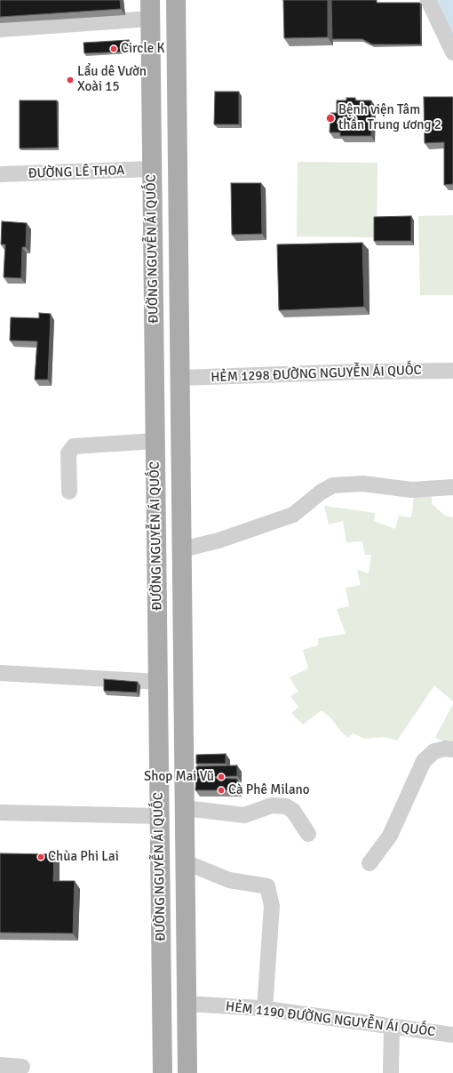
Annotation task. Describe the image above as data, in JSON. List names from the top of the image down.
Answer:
{
  "streets": {
    "main road": ["ĐƯỜNG NGUYỄN ÁI QUỐC"],
    "street": ["ĐƯỜNG LÊ THOA", "HẺM 1298 ĐƯỜNG NGUYỄN ÁI QUỐC", "HẺM 1190 ĐƯỜNG NGUYỄN ÁI QUỐC"]
  },
  "crossings": [
    ["ĐƯỜNG LÊ THOA", "ĐƯỜNG NGUYỄN ÁI QUỐC"],
    ["ĐƯỜNG NGUYỄN ÁI QUỐC", "HẺM 1298 ĐƯỜNG NGUYỄN ÁI QUỐC"],
    ["ĐƯỜNG NGUYỄN ÁI QUỐC", "HẺM 1190 ĐƯỜNG NGUYỄN ÁI QUỐC"]
  ],
  "places": [
    "Circle K",
    "Lẩu dê Vườn Xoài 15",
    "Bệnh viện Tâm thần Trung ương 2",
    "Shop Mai Vũ",
    "Cà Phê Milano",
    "Chùa Phi Lai"
  ]
}
